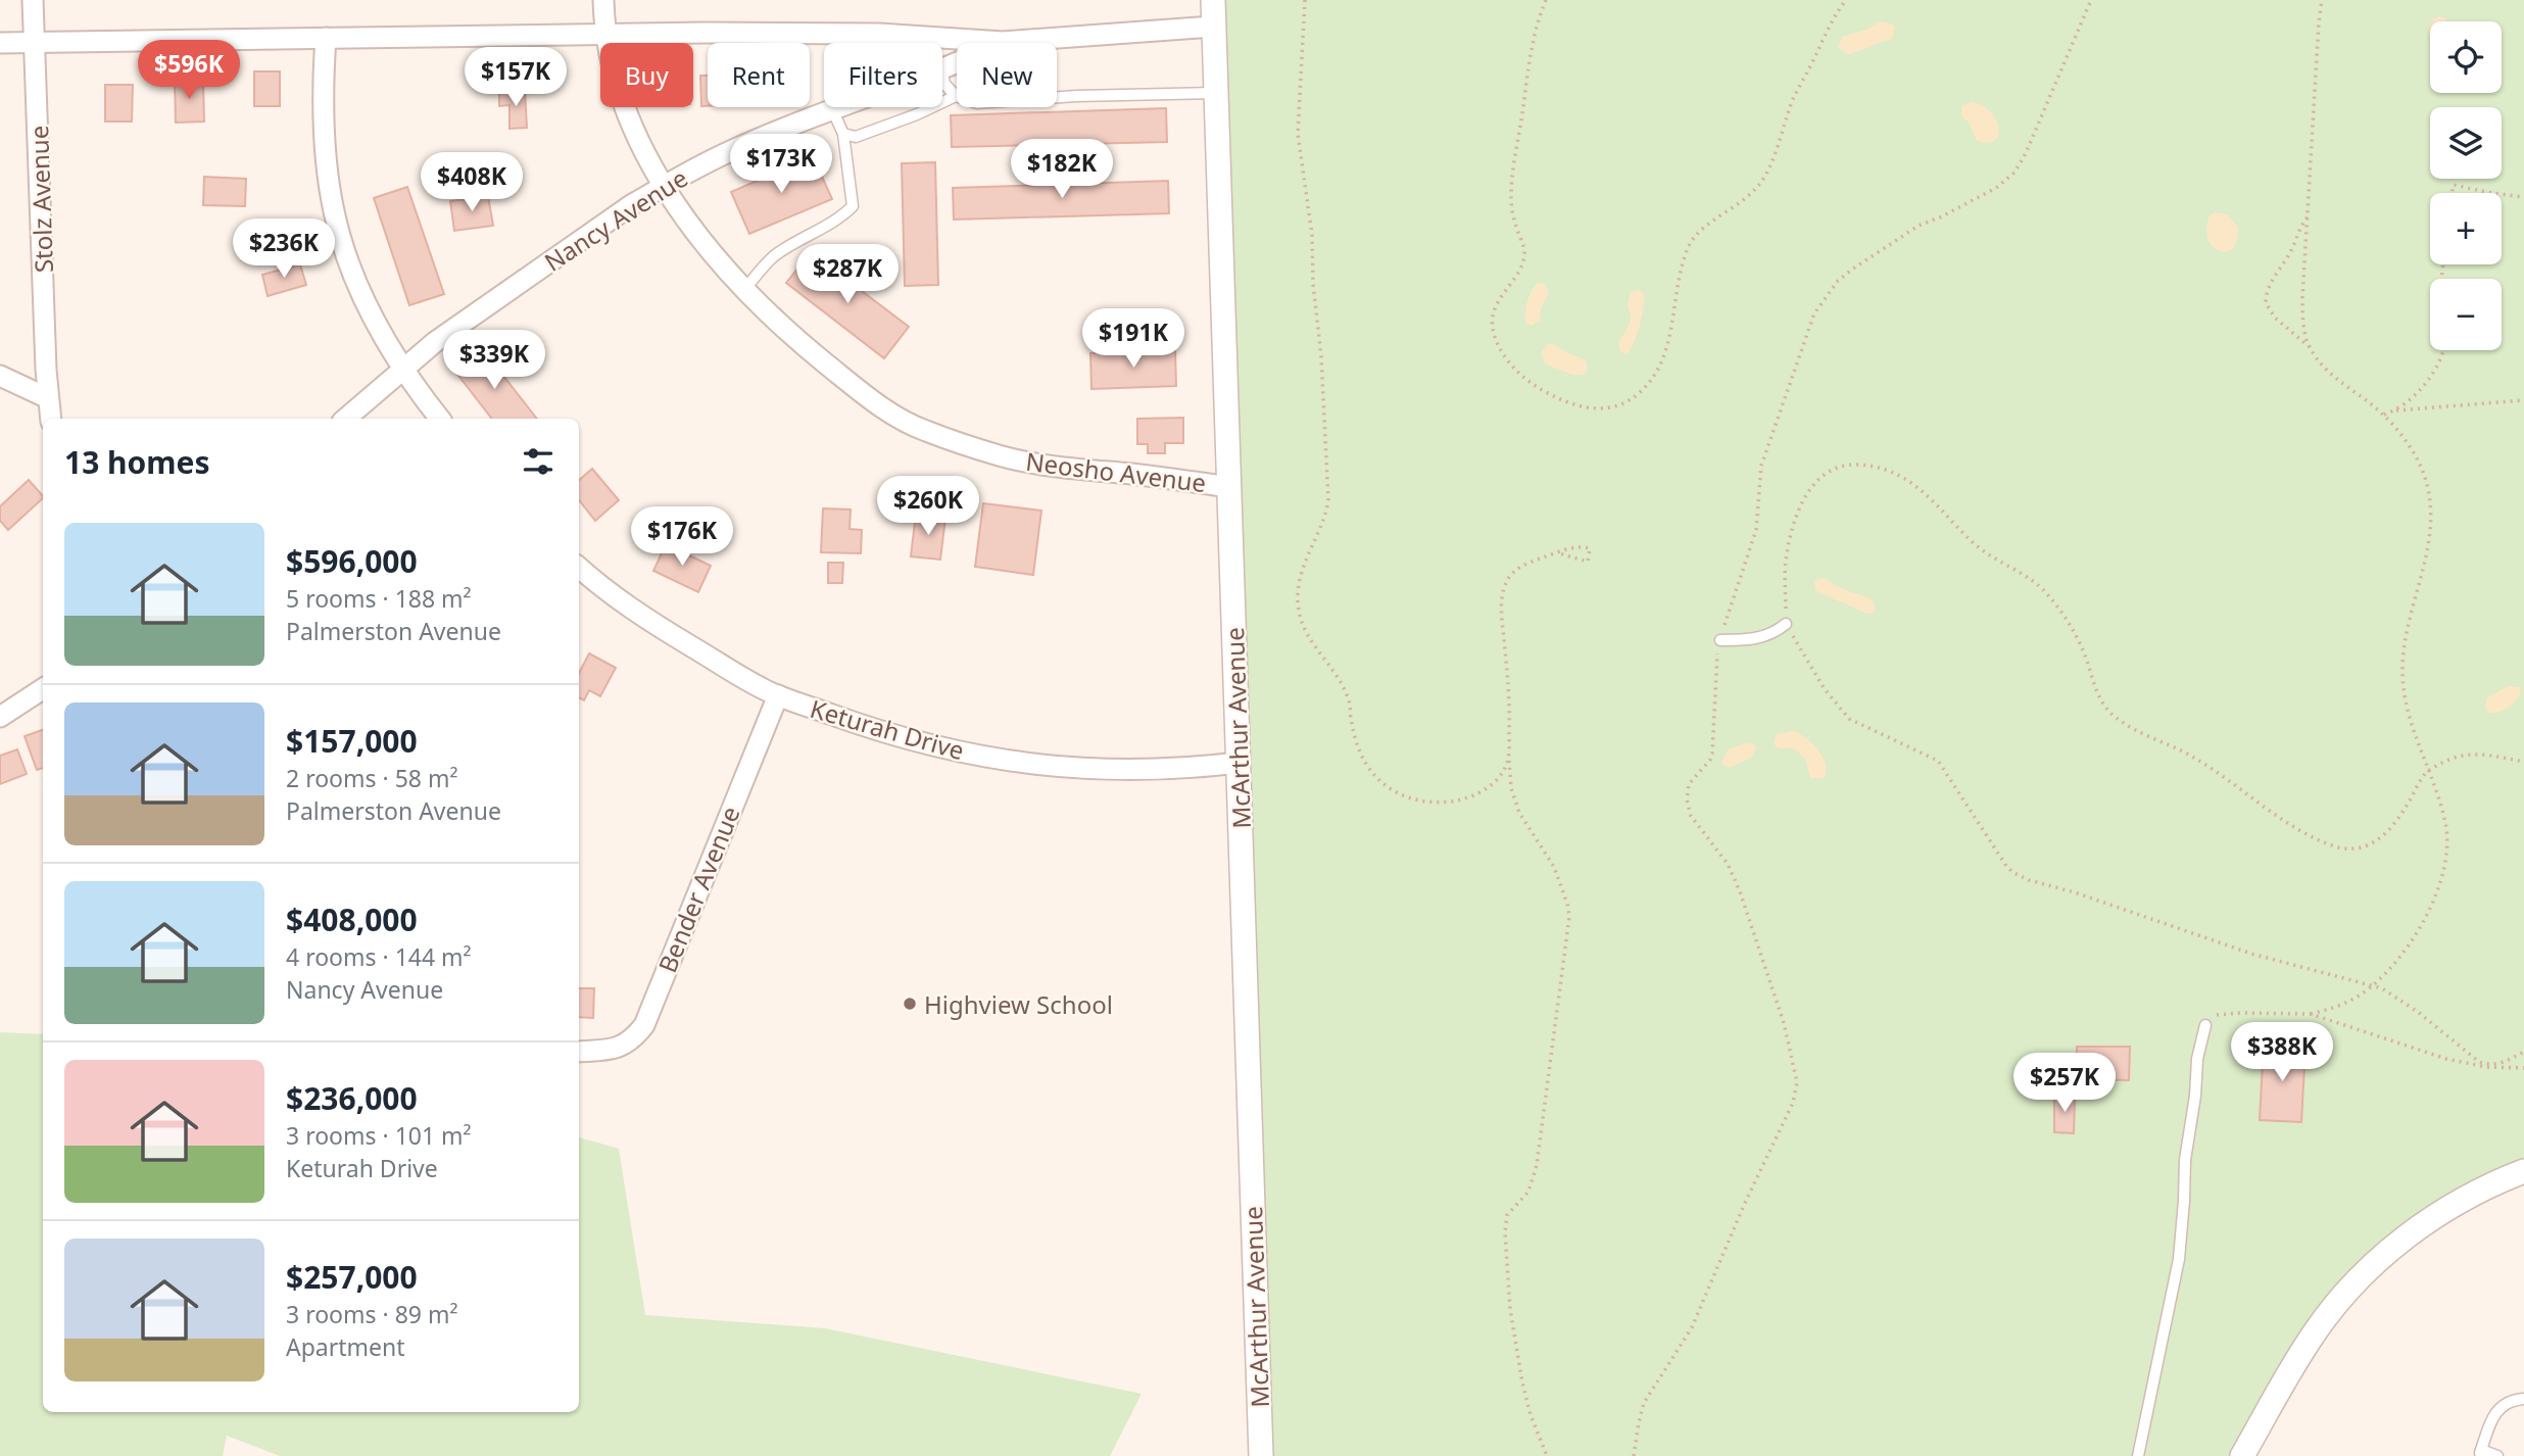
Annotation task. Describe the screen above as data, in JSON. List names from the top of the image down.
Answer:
{
  "streets": {
    "street": [
      "Stolz Avenue",
      "Nancy Avenue",
      "Neosho Avenue",
      "McArthur Avenue",
      "Keturah Drive",
      "Bender Avenue"
    ]
  },
  "crossings": [
    ["Nancy Avenue", "Neosho Avenue"],
    ["Neosho Avenue", "McArthur Avenue"],
    ["McArthur Avenue", "Keturah Drive"],
    ["Keturah Drive", "Bender Avenue"]
  ],
  "places": ["Highview School"],
  "page": {
    "map_buttons": ["+", "−"],
    "price": [
      "$596K",
      "$157K",
      "$173K",
      "$182K",
      "$408K",
      "$236K",
      "$287K",
      "$191K",
      "$339K",
      "$260K",
      "$176K",
      "$388K",
      "$257K"
    ],
    "chip": [
      "Buy",
      "Rent",
      "Filters",
      "New"
    ],
    "heading": "13 homes",
    "list": [
      {
        "name": "$596,000",
        "note": "5 rooms · 188 m² · Palmerston Avenue"
      },
      {
        "name": "$157,000",
        "note": "2 rooms · 58 m² · Palmerston Avenue"
      },
      {
        "name": "$408,000",
        "note": "4 rooms · 144 m² · Nancy Avenue"
      },
      {
        "name": "$236,000",
        "note": "3 rooms · 101 m² · Keturah Drive"
      },
      {
        "name": "$257,000",
        "note": "3 rooms · 89 m² · Apartment"
      }
    ]
  }
}
